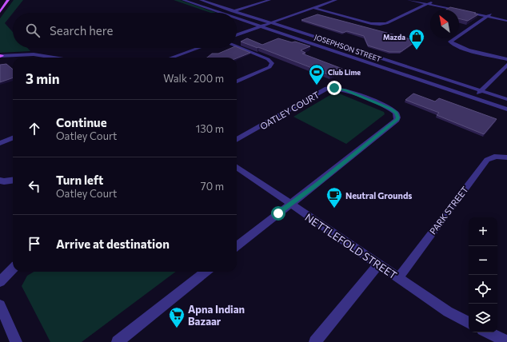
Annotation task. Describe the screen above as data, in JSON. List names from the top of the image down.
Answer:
{
  "streets": {
    "street": [
      "JOSEPHSON STREET",
      "OATLEY COURT",
      "PARK STREET",
      "NETTLEFOLD STREET"
    ]
  },
  "crossings": [
    ["OATLEY COURT", "NETTLEFOLD STREET"],
    ["PARK STREET", "NETTLEFOLD STREET"]
  ],
  "places": {
    "shop": ["Mazda"],
    "sports": ["Club Lime"],
    "cafe": ["Neutral Grounds"],
    "supermarket": ["Apna Indian Bazaar"]
  },
  "north": "top left",
  "page": {
    "search": "Search here",
    "heading": ["3 min", "Walk · 200 m"],
    "list": [
      ["Continue", "Oatley Court", "130 m"],
      ["Turn left", "Oatley Court", "70 m"],
      "Arrive at destination"
    ],
    "map_buttons": ["+", "−"]
  }
}
